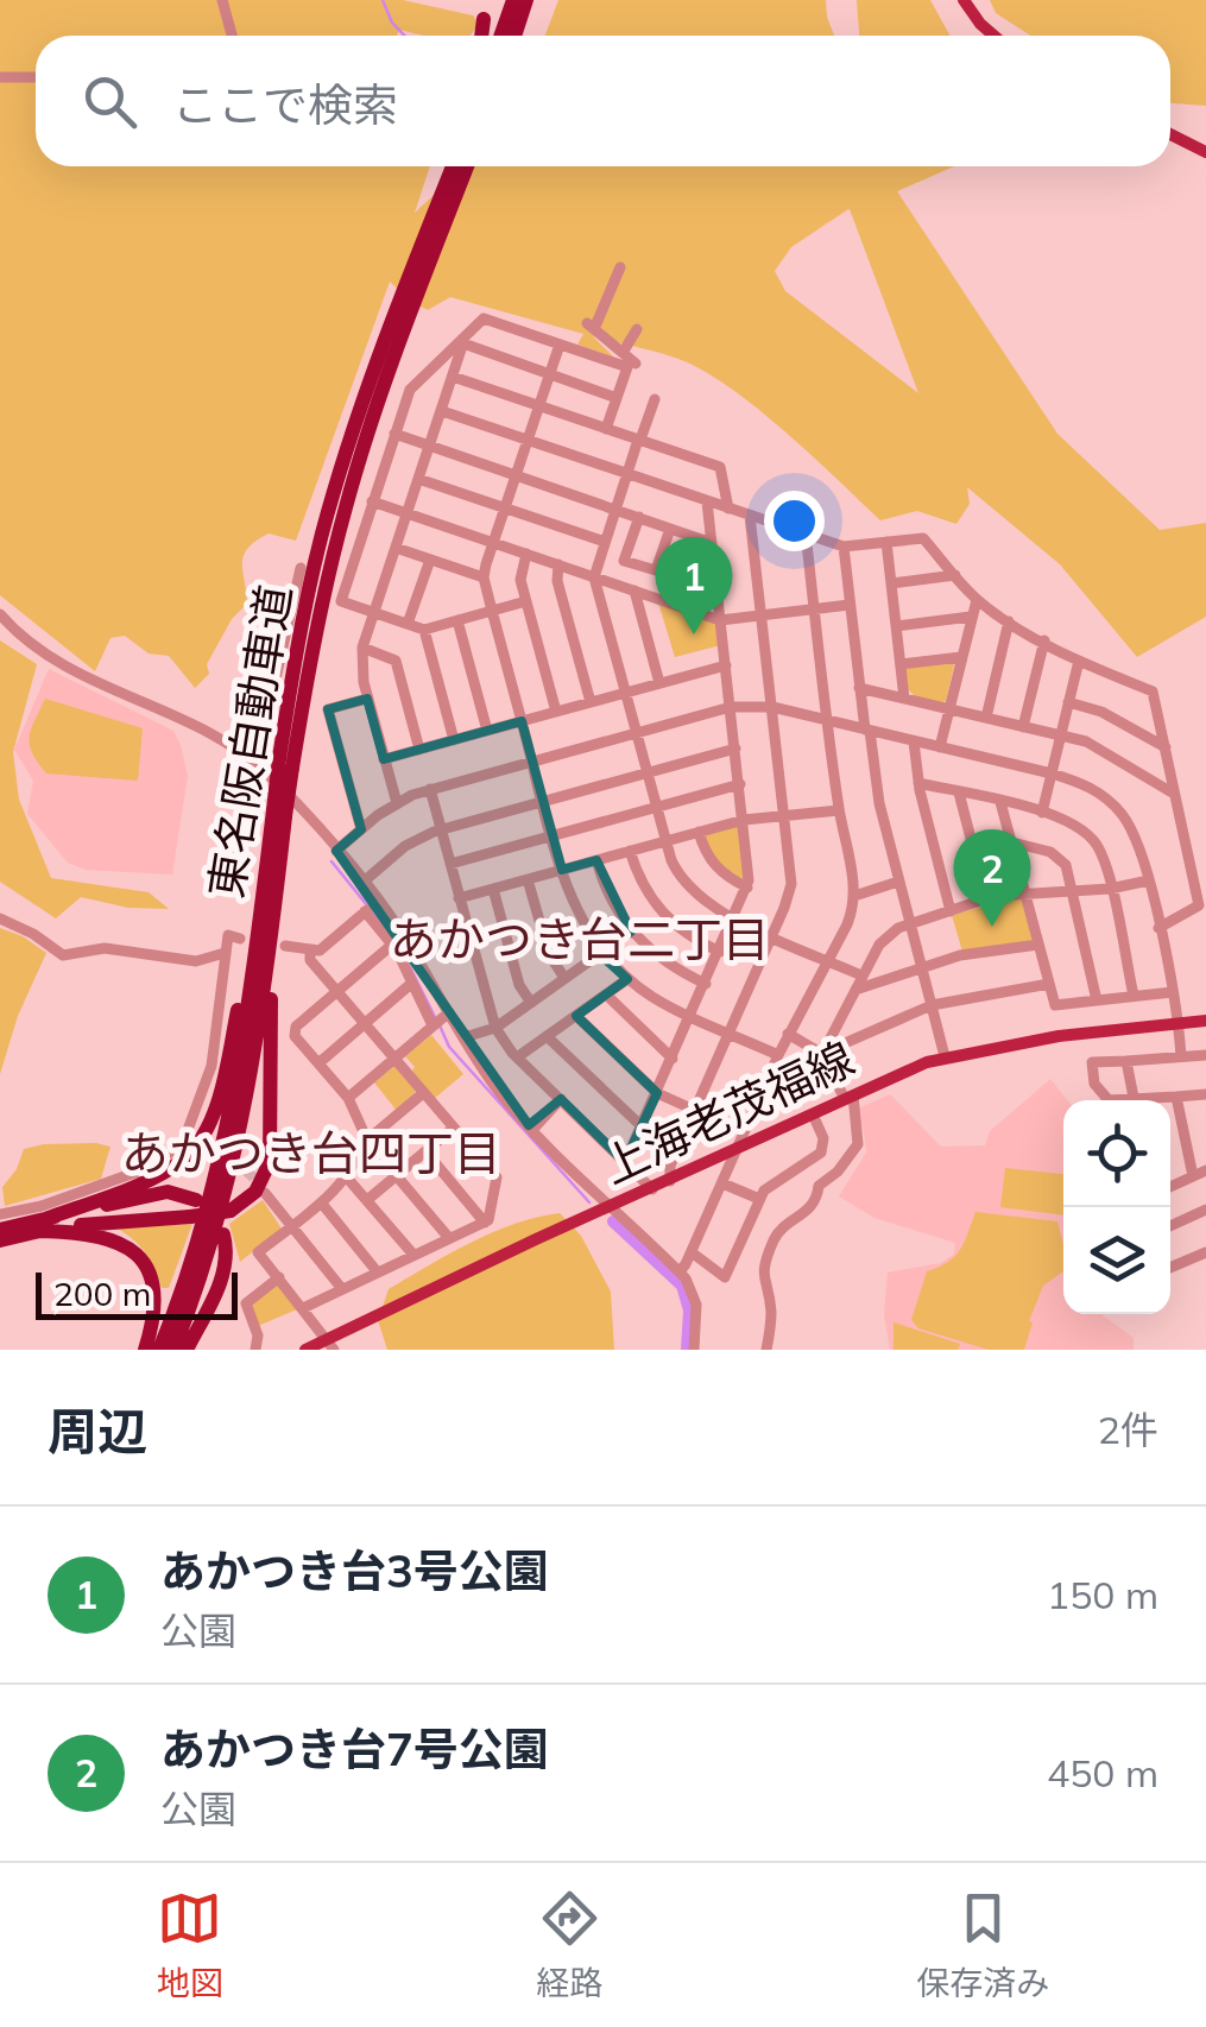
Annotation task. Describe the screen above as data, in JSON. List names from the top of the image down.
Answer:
{
  "streets": {
    "highway": ["東名阪自動車道"],
    "main road": ["上海老茂福線"]
  },
  "districts": ["あかつき台二丁目", "あかつき台四丁目"],
  "scale_bar": "200 m",
  "page": {
    "search": "ここで検索",
    "pins": ["1", "2"],
    "scale": "200 m",
    "heading": ["周辺", "2件"],
    "list": [
      {
        "mark": "1",
        "name": "あかつき台3号公園",
        "note": "公園",
        "value": "150 m"
      },
      {
        "mark": "2",
        "name": "あかつき台7号公園",
        "note": "公園",
        "value": "450 m"
      }
    ],
    "nav": ["地図", "経路", "保存済み"]
  }
}
